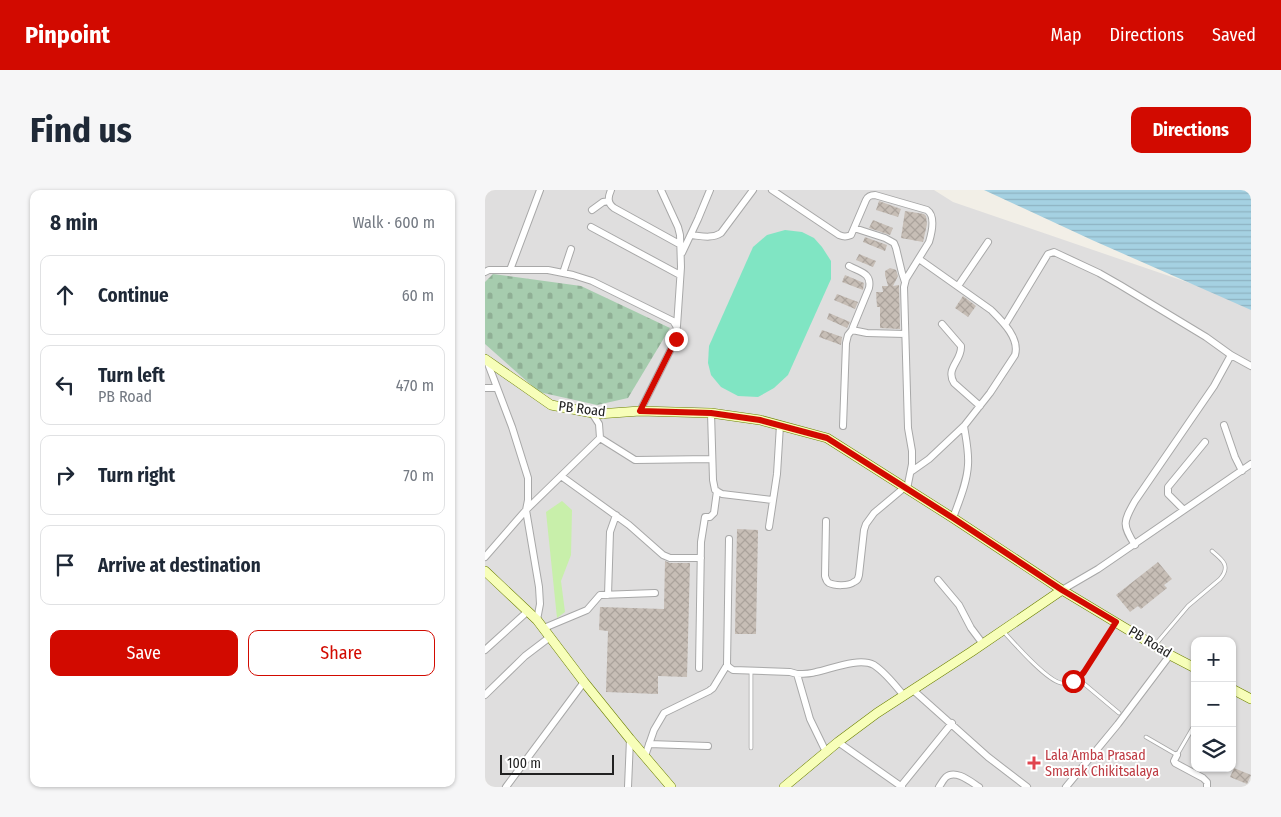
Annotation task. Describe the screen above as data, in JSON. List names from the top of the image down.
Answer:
{
  "streets": {
    "street": ["PB Road"]
  },
  "places": {
    "health": ["Lala Amba Prasad Smarak Chikitsalaya"]
  },
  "scale_bar": "100 m",
  "page": {
    "header": "Pinpoint",
    "nav": ["Map", "Directions", "Saved"],
    "buttons": [
      "Directions",
      ["Save", "Share"]
    ],
    "title": "Find us",
    "heading": ["8 min", "Walk · 600 m"],
    "list": [
      ["Continue", "60 m"],
      ["Turn left", "PB Road", "470 m"],
      ["Turn right", "70 m"],
      "Arrive at destination"
    ],
    "map_buttons": ["+", "−"],
    "scale": "100 m"
  }
}
